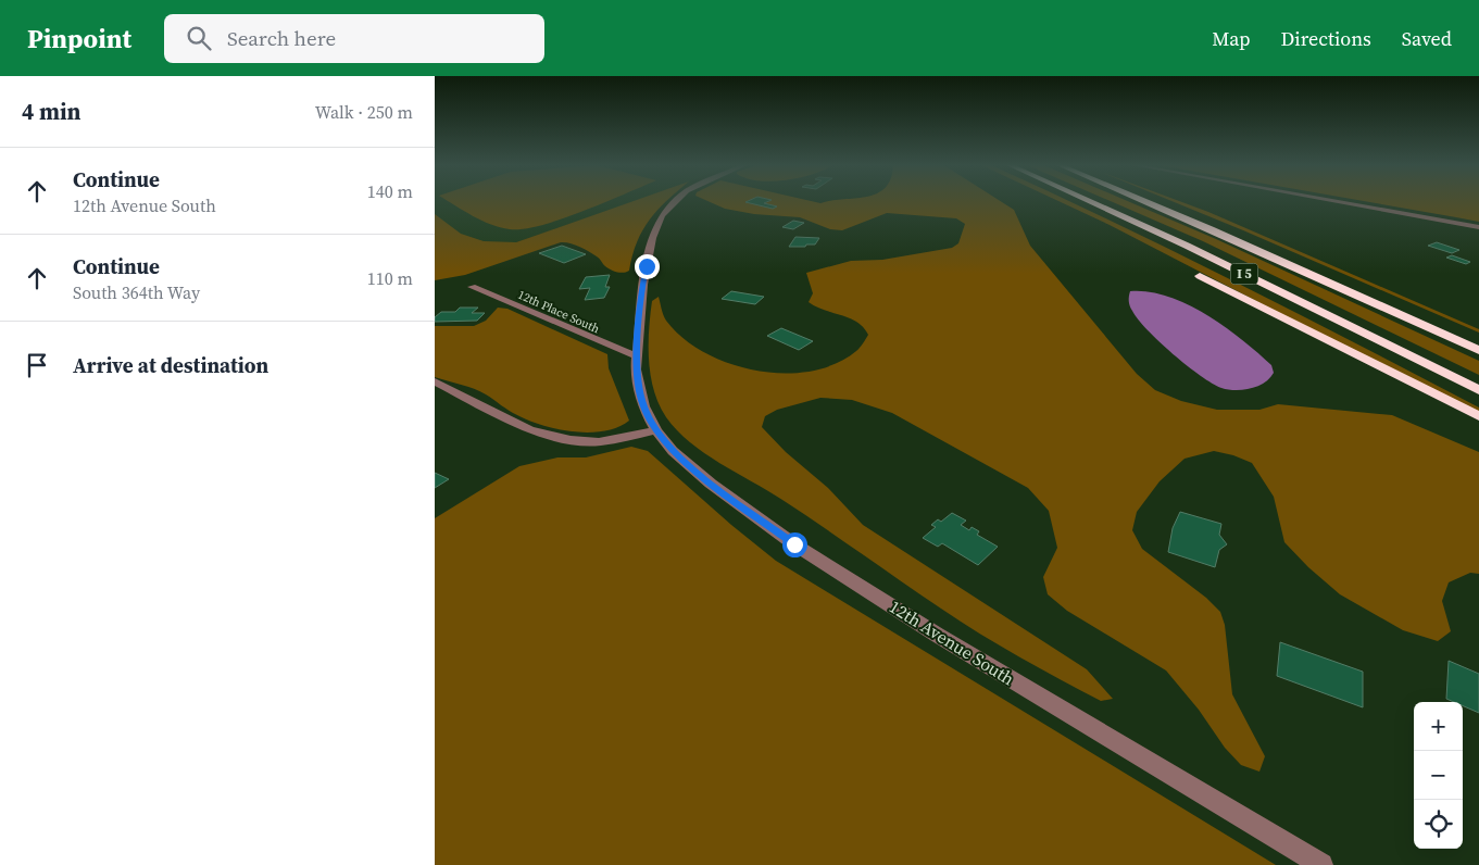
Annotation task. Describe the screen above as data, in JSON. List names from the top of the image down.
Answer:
{
  "streets": {
    "highway": ["I 5"],
    "street": ["12th Place South", "12th Avenue South"]
  },
  "crossings": [
    ["12th Place South", "12th Avenue South"]
  ],
  "page": {
    "header": "Pinpoint",
    "search": "Search here",
    "nav": ["Map", "Directions", "Saved"],
    "heading": ["4 min", "Walk · 250 m"],
    "list": [
      ["Continue", "12th Avenue South", "140 m"],
      ["Continue", "South 364th Way", "110 m"],
      "Arrive at destination"
    ],
    "map_buttons": ["+", "−"]
  }
}
